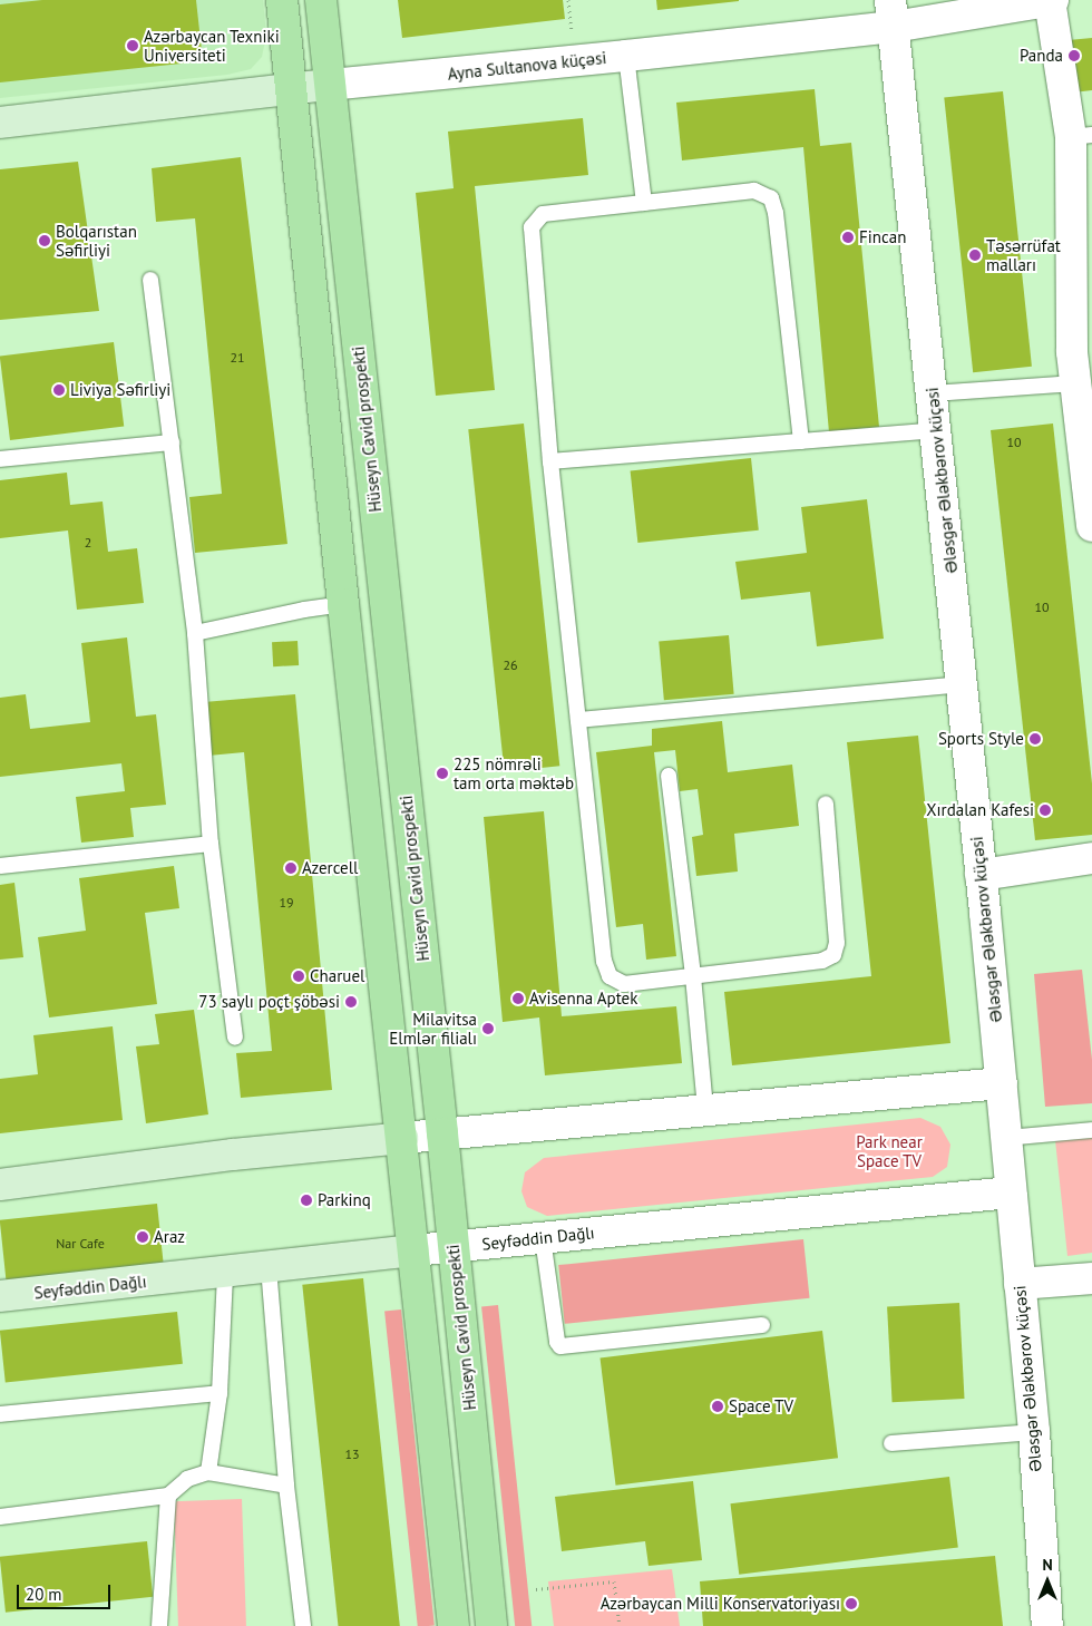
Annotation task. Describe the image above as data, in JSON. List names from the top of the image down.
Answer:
{
  "streets": {
    "main road": ["Hüseyn Cavid prospekti"],
    "street": ["Ayna Sultanova küçəsi", "Ələsgər Ələkbərov küçəsi", "Seyfəddin Dağlı"]
  },
  "crossings": [
    ["Ayna Sultanova küçəsi", "Hüseyn Cavid prospekti"],
    ["Ayna Sultanova küçəsi", "Ələsgər Ələkbərov küçəsi"],
    ["Hüseyn Cavid prospekti", "Seyfəddin Dağlı"],
    ["Ələsgər Ələkbərov küçəsi", "Seyfəddin Dağlı"]
  ],
  "parks": ["Park near Space TV"],
  "places": [
    "Azərbaycan Texniki Universiteti",
    "Panda",
    "Fincan",
    "Bolqarıstan Səfirliyi",
    "Təsərrüfat malları",
    "Liviya Səfirliyi",
    "Sports Style",
    "225 nömrəli tam orta məktəb",
    "Xırdalan Kafesi",
    "Azercell",
    "Charuel",
    "Avisenna Aptek",
    "73 saylı poçt şöbəsi",
    "Milavitsa Elmlər filialı",
    "Parkinq",
    "Araz",
    "Space TV",
    "Azərbaycan Milli Konservatoriyası"
  ],
  "house_numbers": [
    "21",
    "10",
    "2",
    "10",
    "26",
    "19",
    "Nar Cafe",
    "13"
  ],
  "scale_bar": "20 m",
  "north": "top"
}
